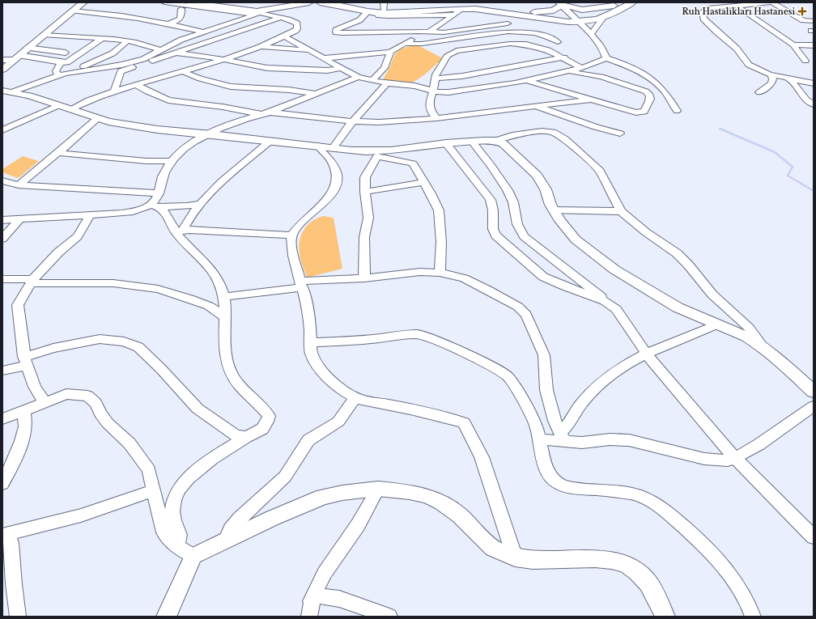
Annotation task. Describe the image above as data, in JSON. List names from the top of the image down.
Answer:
{
  "places": {
    "health": ["Ruh Hastalıkları Hastanesi"]
  }
}
